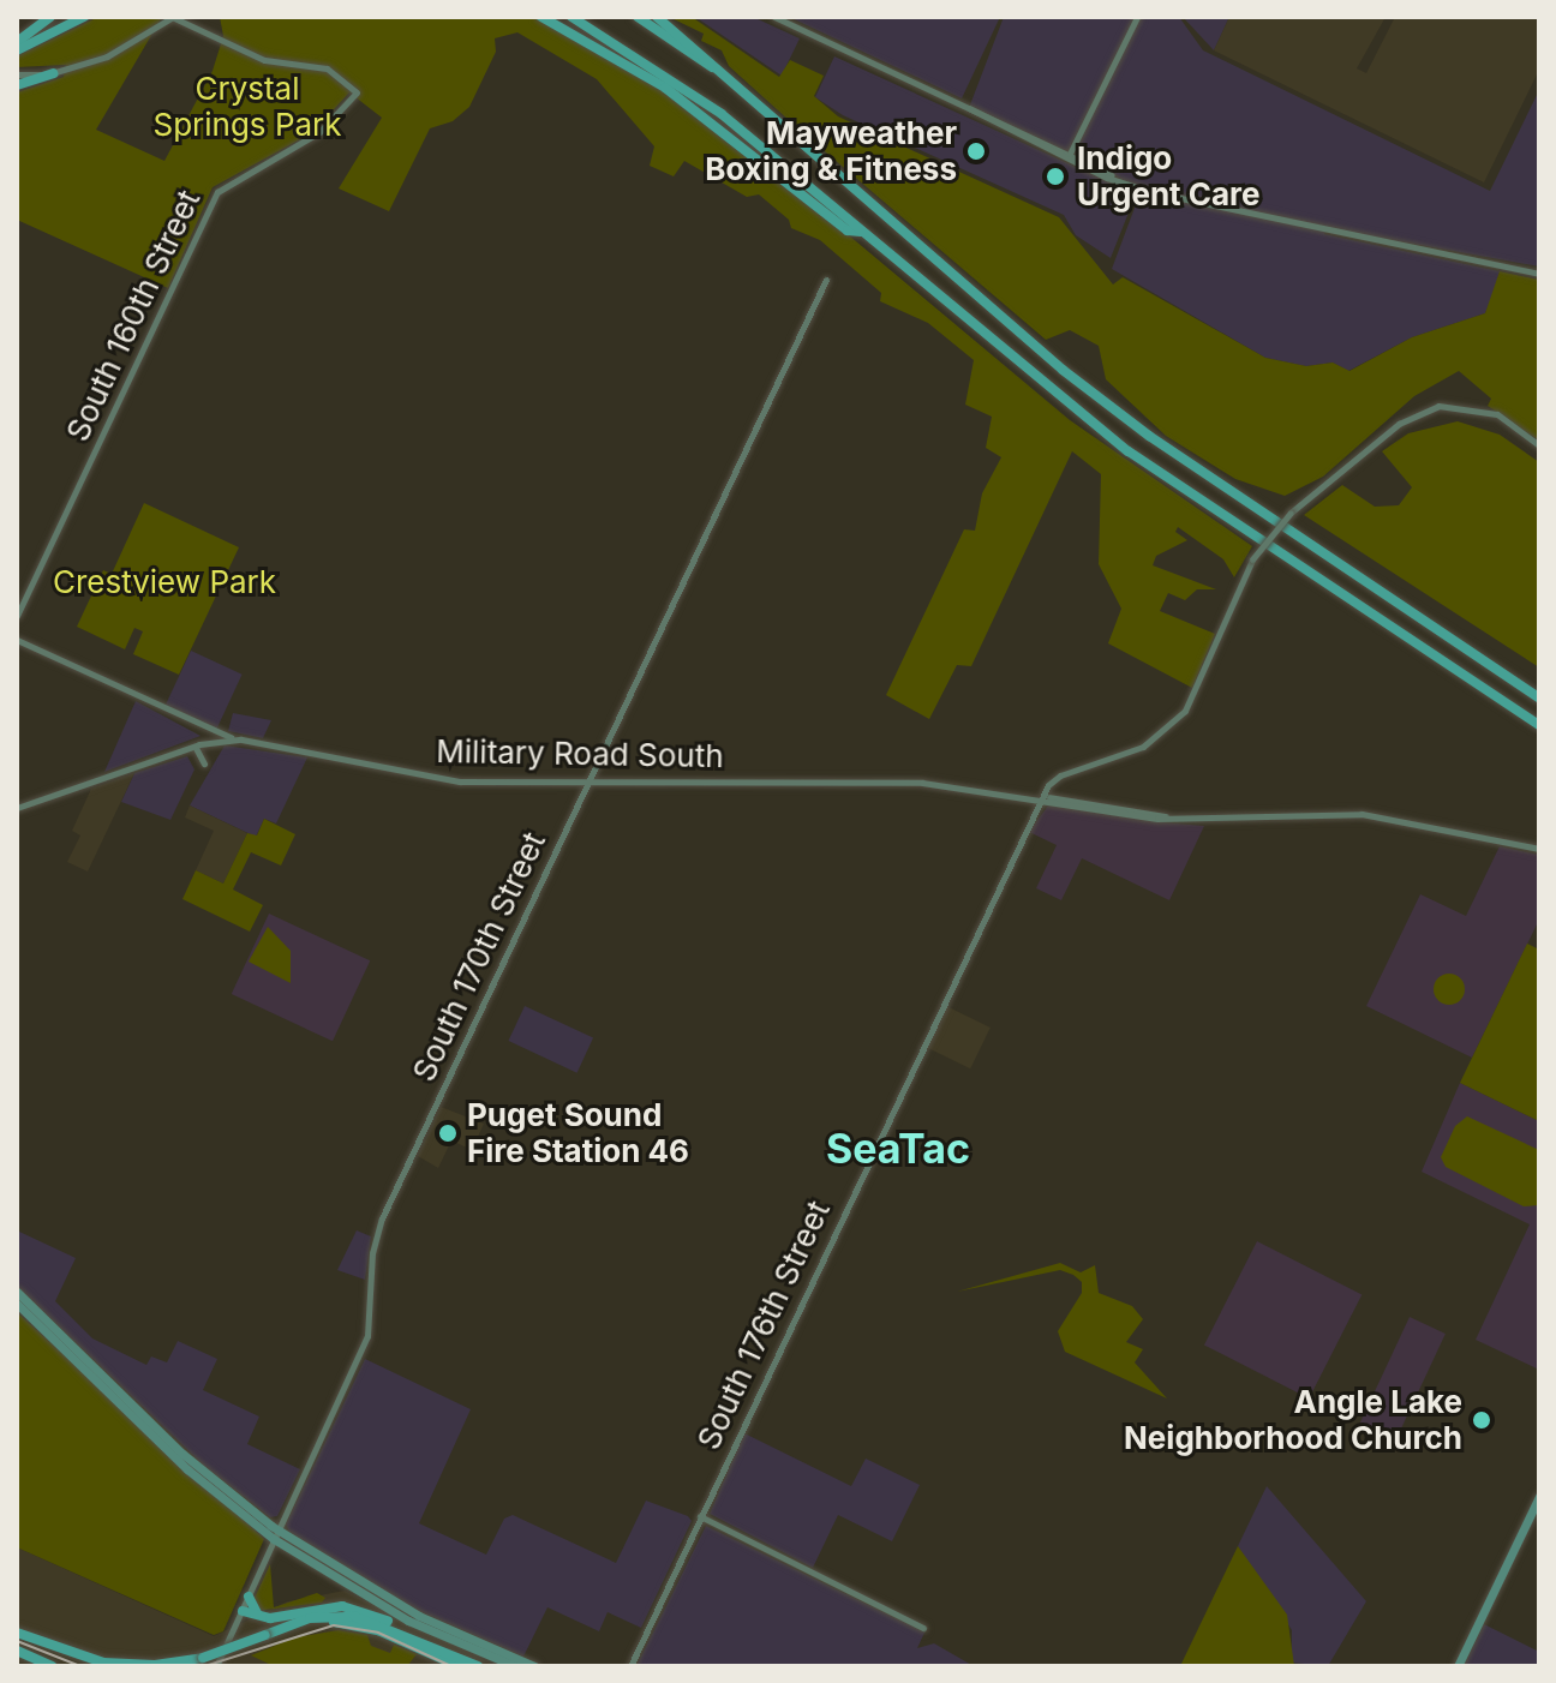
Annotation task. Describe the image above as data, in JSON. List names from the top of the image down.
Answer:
{
  "streets": {
    "street": [
      "South 160th Street",
      "Military Road South",
      "South 170th Street",
      "South 176th Street"
    ]
  },
  "crossings": [
    ["Military Road South", "South 170th Street"],
    ["Military Road South", "South 176th Street"]
  ],
  "districts": ["SeaTac"],
  "parks": ["Crystal Springs Park", "Crestview Park"],
  "places": [
    "Mayweather Boxing & Fitness",
    "Indigo Urgent Care",
    "Puget Sound Fire Station 46",
    "Angle Lake Neighborhood Church"
  ]
}
